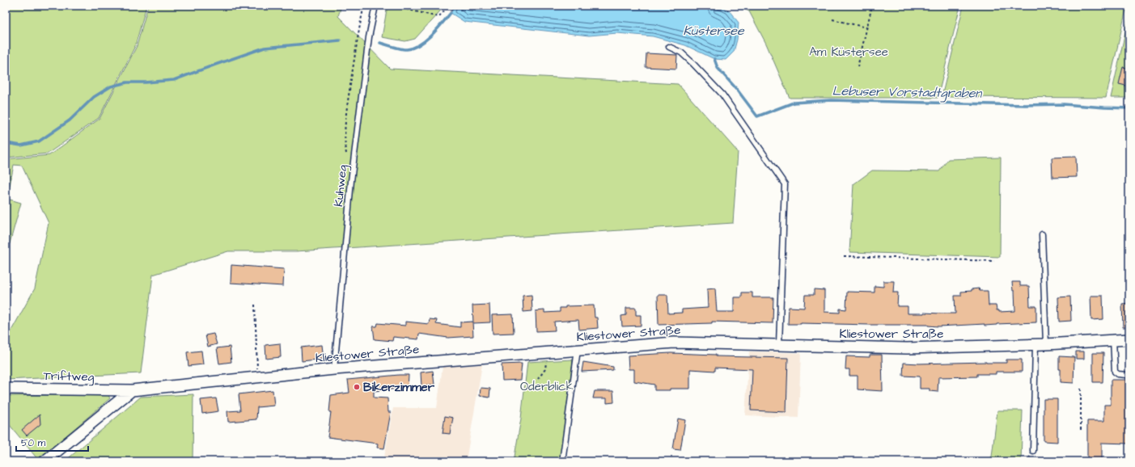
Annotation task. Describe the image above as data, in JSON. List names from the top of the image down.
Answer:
{
  "streets": {
    "street": ["Kliestower Straße", "Triftweg"],
    "lane": ["Kuhweg"]
  },
  "crossings": [
    ["Kuhweg", "Kliestower Straße"],
    ["Kliestower Straße", "Triftweg"]
  ],
  "water": ["Küstersee", "Lebuser Vorstadtgraben"],
  "parks": ["Am Küstersee", "Oderblick"],
  "places": ["Bikerzimmer"],
  "scale_bar": "50 m"
}
